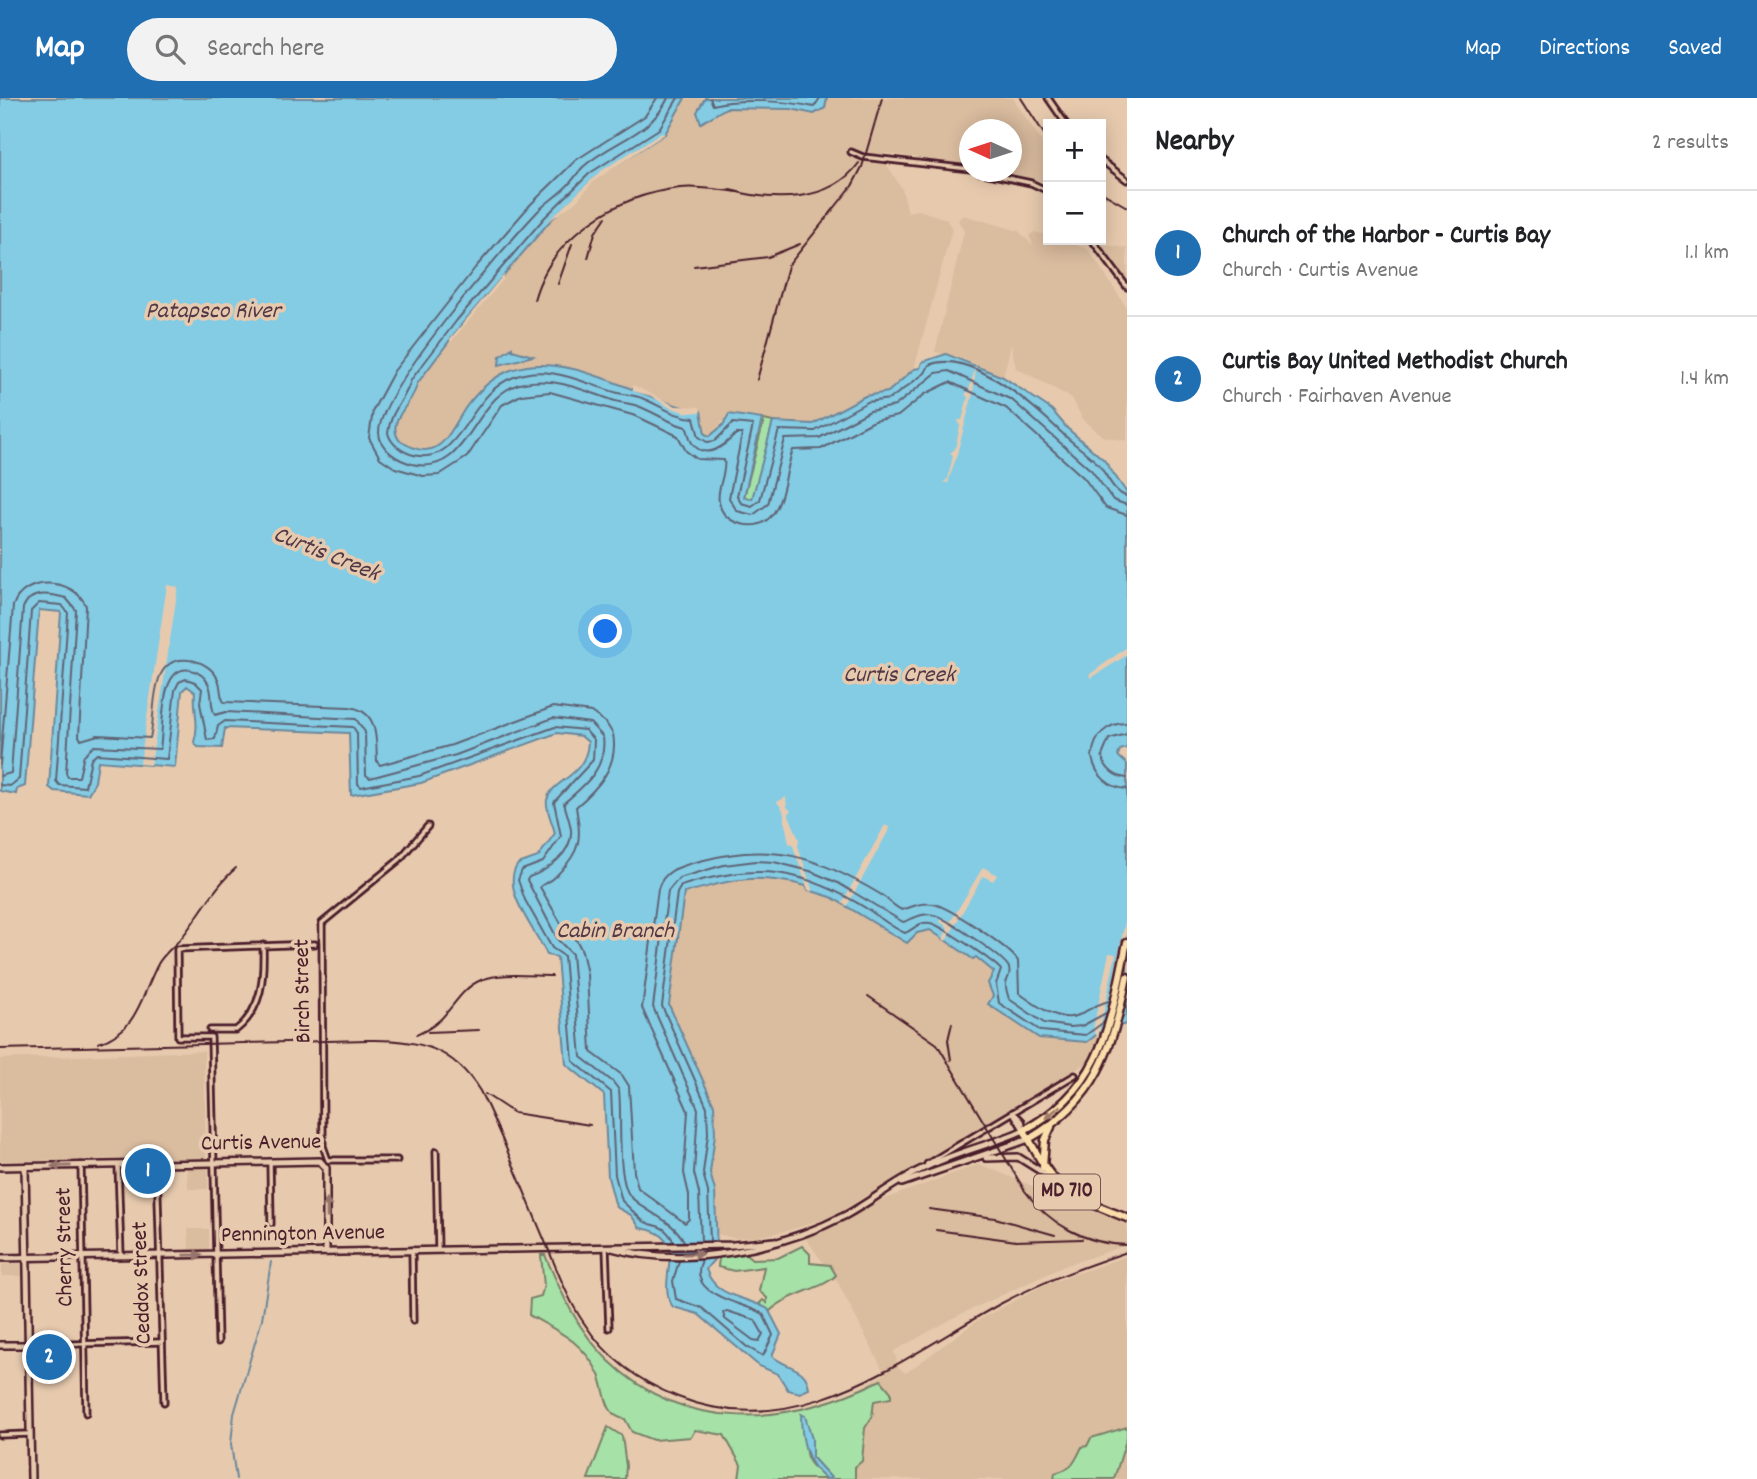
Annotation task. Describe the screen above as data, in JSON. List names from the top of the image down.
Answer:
{
  "streets": {
    "main road": [
      "Birch Street",
      "Curtis Avenue",
      "MD 710",
      "Pennington Avenue"
    ],
    "street": ["Cherry Street", "Ceddox Street"]
  },
  "crossings": [
    ["Birch Street", "Curtis Avenue"],
    ["Birch Street", "Pennington Avenue"],
    ["Curtis Avenue", "Cherry Street"],
    ["Curtis Avenue", "Ceddox Street"],
    ["MD 710", "Pennington Avenue"],
    ["Pennington Avenue", "Cherry Street"],
    ["Pennington Avenue", "Ceddox Street"]
  ],
  "water": ["Patapsco River", "Curtis Creek", "Cabin Branch"],
  "north": "left",
  "page": {
    "header": "Map",
    "search": "Search here",
    "nav": ["Map", "Directions", "Saved"],
    "heading": ["Nearby", "2 results"],
    "map_buttons": ["+", "−"],
    "list": [
      {
        "mark": "1",
        "name": "Church of the Harbor - Curtis Bay",
        "note": "Church · Curtis Avenue",
        "value": "1.1 km"
      },
      {
        "mark": "2",
        "name": "Curtis Bay United Methodist Church",
        "note": "Church · Fairhaven Avenue",
        "value": "1.4 km"
      }
    ],
    "pins": ["1", "2"]
  }
}
